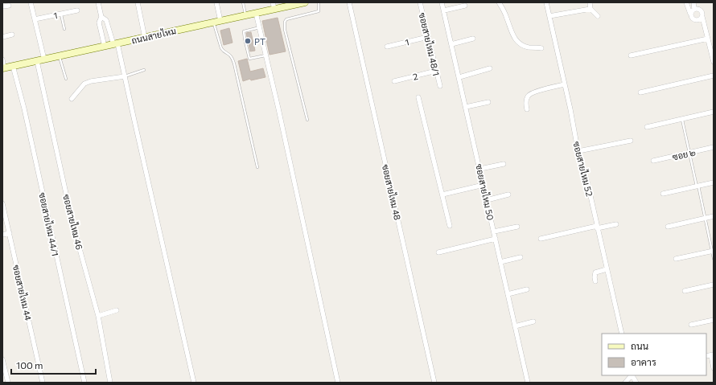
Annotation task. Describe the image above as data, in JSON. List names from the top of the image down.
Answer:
{
  "streets": {
    "main road": ["ถนนสายไหม"],
    "street": [
      "1",
      "ซอยสายไหม 48/1",
      "2",
      "ซอย ๒",
      "ซอยสายไหม 52",
      "ซอยสายไหม 48",
      "ซอยสายไหม 50",
      "ซอยสายไหม 46",
      "ซอยสายไหม 44/1",
      "ซอยสายไหม 44"
    ]
  },
  "crossings": [
    ["1", "ซอยสายไหม 48/1"],
    ["ถนนสายไหม", "ซอยสายไหม 46"],
    ["ถนนสายไหม", "ซอยสายไหม 44/1"],
    ["ซอยสายไหม 48/1", "2"]
  ],
  "places": ["PT"],
  "legend": ["ถนน", "อาคาร"],
  "scale_bar": "100 m"
}
